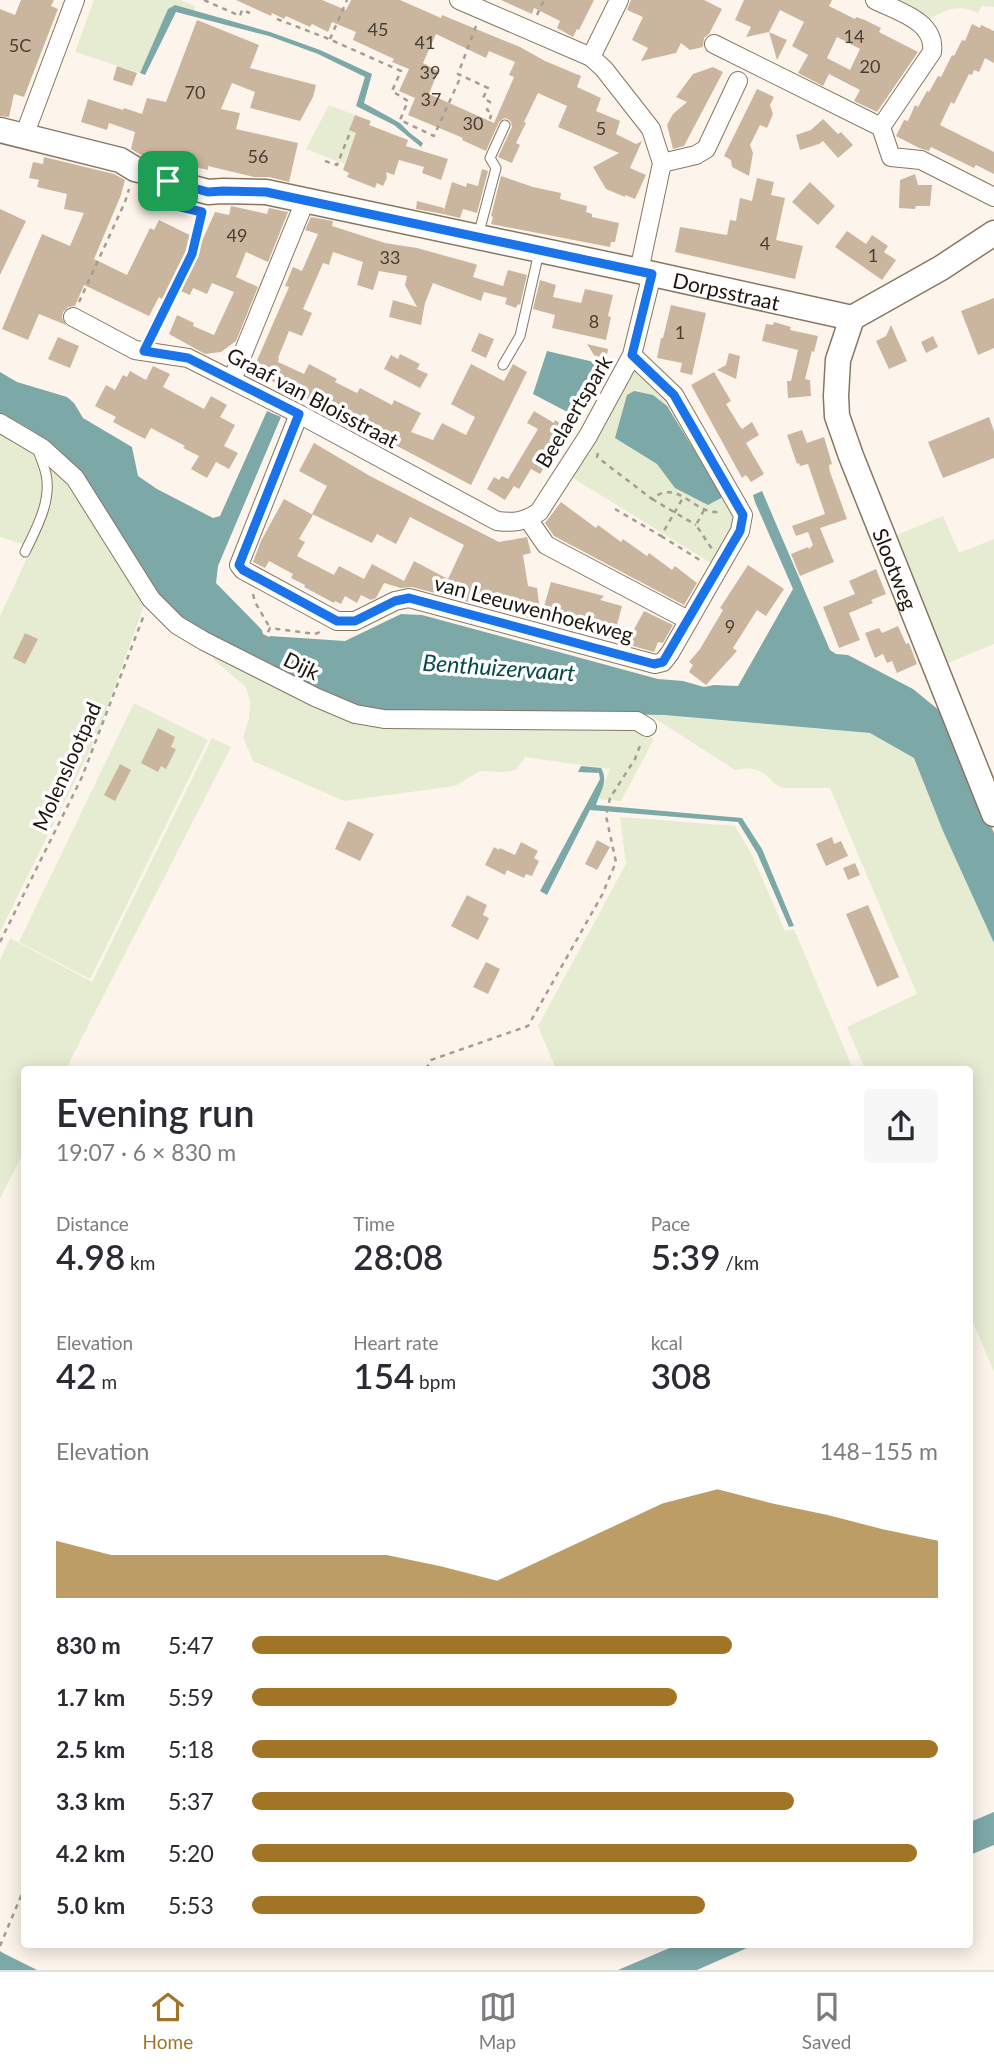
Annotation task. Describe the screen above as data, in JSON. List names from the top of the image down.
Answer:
{
  "streets": {
    "street": [
      "Dorpsstraat",
      "Graaf van Bloisstraat",
      "Beelaertspark",
      "Slootweg",
      "van Leeuwenhoekweg",
      "Dijk"
    ],
    "path": ["Molenslootpad"]
  },
  "crossings": [
    ["Dorpsstraat", "Slootweg"],
    ["Graaf van Bloisstraat", "Beelaertspark"],
    ["Beelaertspark", "van Leeuwenhoekweg"],
    ["Dijk", "Molenslootpad"]
  ],
  "water": ["Benthuizervaart"],
  "house_numbers": [
    "45",
    "14",
    "41",
    "5C",
    "20",
    "39",
    "70",
    "37",
    "30",
    "5",
    "56",
    "49",
    "4",
    "1",
    "33",
    "8",
    "1",
    "9"
  ],
  "page": {
    "heading": ["Evening run", "19:07 · 6 × 830 m"],
    "stats": [
      ["Distance", "4.98 km"],
      ["Time", "28:08"],
      ["Pace", "5:39 /km"],
      ["Elevation", "42 m"],
      ["Heart rate", "154 bpm"],
      ["kcal", "308"]
    ],
    "chart": ["Elevation", "148–155 m"],
    "list": [
      {
        "name": "830 m",
        "note": "5:47"
      },
      {
        "name": "1.7 km",
        "note": "5:59"
      },
      {
        "name": "2.5 km",
        "note": "5:18"
      },
      {
        "name": "3.3 km",
        "note": "5:37"
      },
      {
        "name": "4.2 km",
        "note": "5:20"
      },
      {
        "name": "5.0 km",
        "note": "5:53"
      }
    ],
    "tabs": ["Home", "Map", "Saved"]
  }
}
